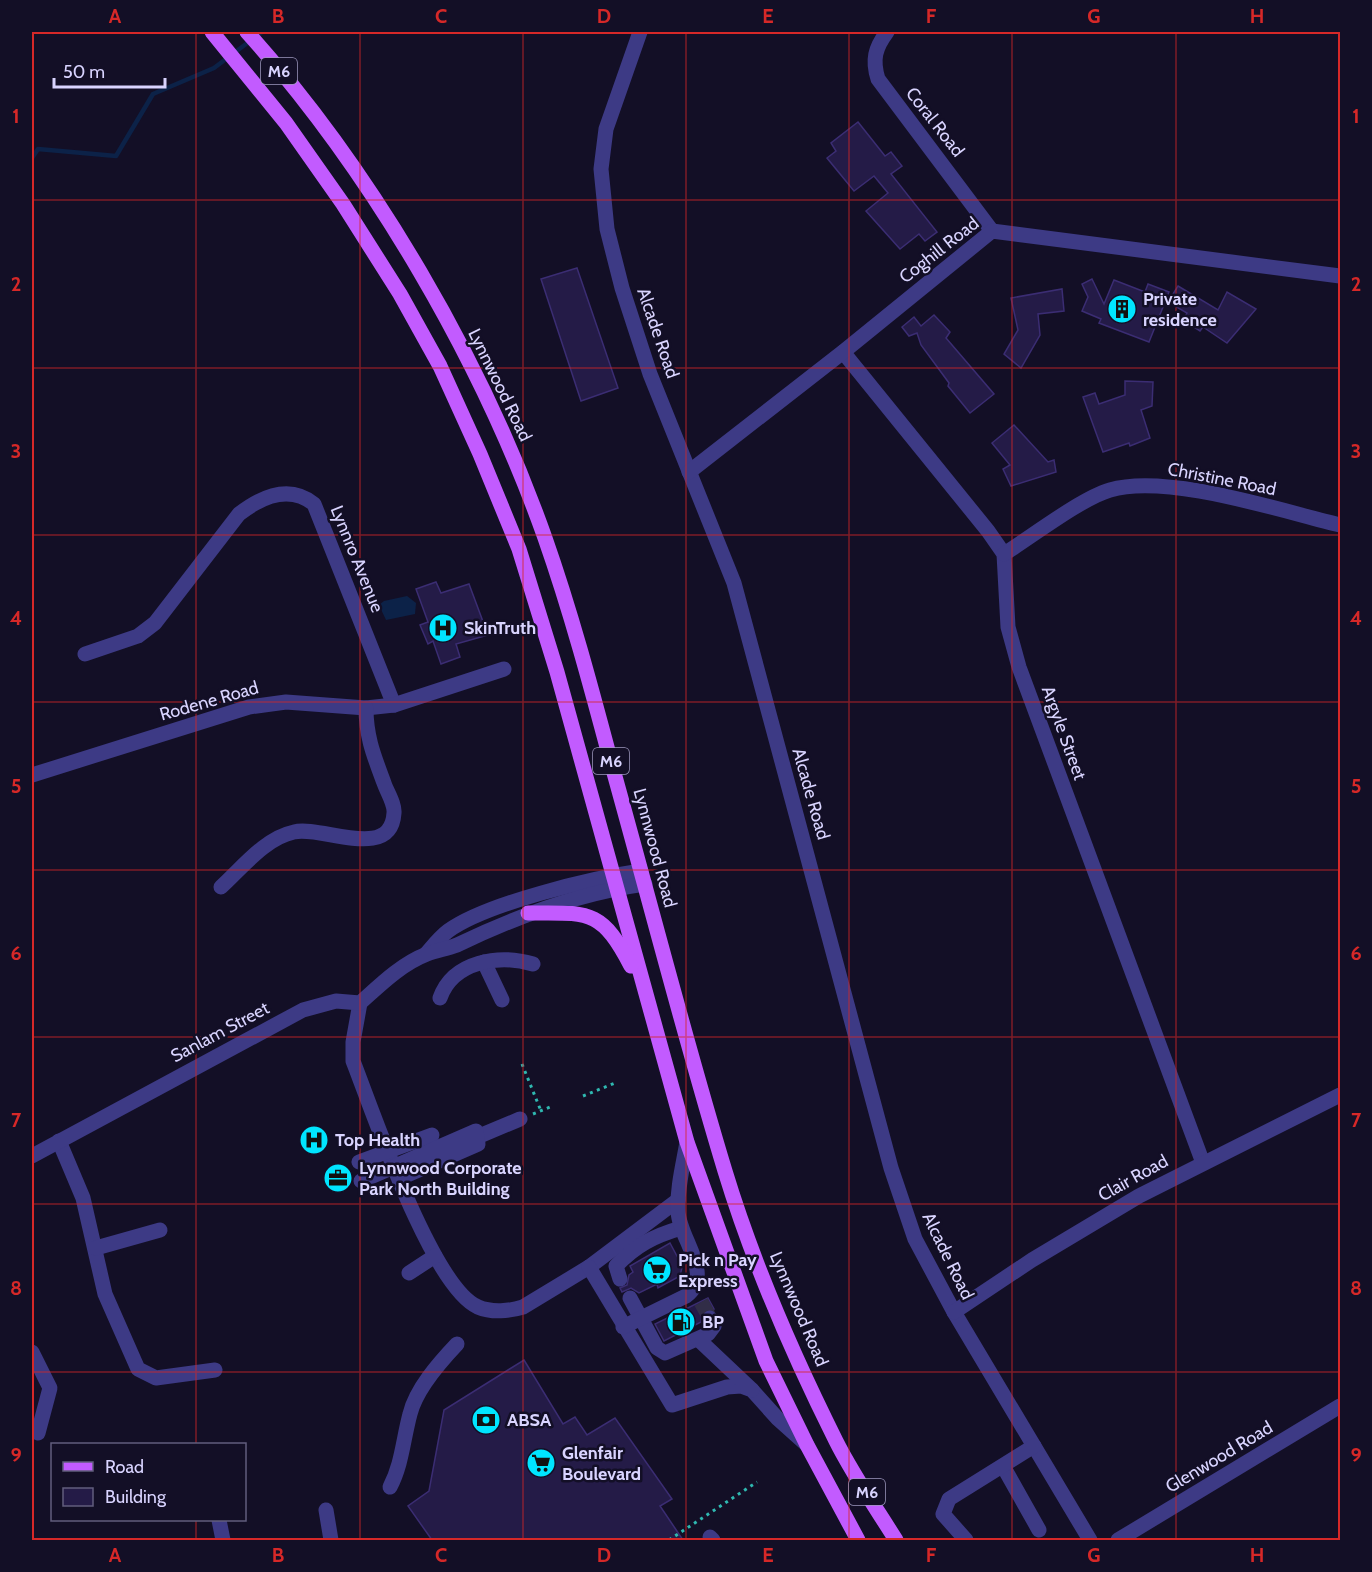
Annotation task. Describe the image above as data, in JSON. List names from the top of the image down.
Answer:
{
  "streets": {
    "main road": ["M6", "Lynnwood Road"],
    "street": [
      "Coral Road",
      "Coghill Road",
      "Alcade Road",
      "Christine Road",
      "Lynnro Avenue",
      "Rodene Road",
      "Argyle Street",
      "Sanlam Street",
      "Clair Road",
      "Glenwood Road"
    ]
  },
  "crossings": [
    ["Coral Road", "Coghill Road"],
    ["Coghill Road", "Alcade Road"],
    ["Alcade Road", "Clair Road"],
    ["Christine Road", "Argyle Street"],
    ["Lynnro Avenue", "Rodene Road"],
    ["Argyle Street", "Clair Road"]
  ],
  "places": {
    "building": ["Private residence"],
    "hospital": ["SkinTruth", "Top Health"],
    "office": ["Lynnwood Corporate Park North Building"],
    "supermarket": ["Pick n Pay Express", "Glenfair Boulevard"],
    "fuel station": ["BP"],
    "bank": ["ABSA"]
  },
  "legend": ["Road", "Building"],
  "scale_bar": "50 m",
  "grid": {
    "columns": [
      "A",
      "B",
      "C",
      "D",
      "E",
      "F",
      "G",
      "H"
    ],
    "rows": [
      "1",
      "2",
      "3",
      "4",
      "5",
      "6",
      "7",
      "8",
      "9"
    ]
  }
}
